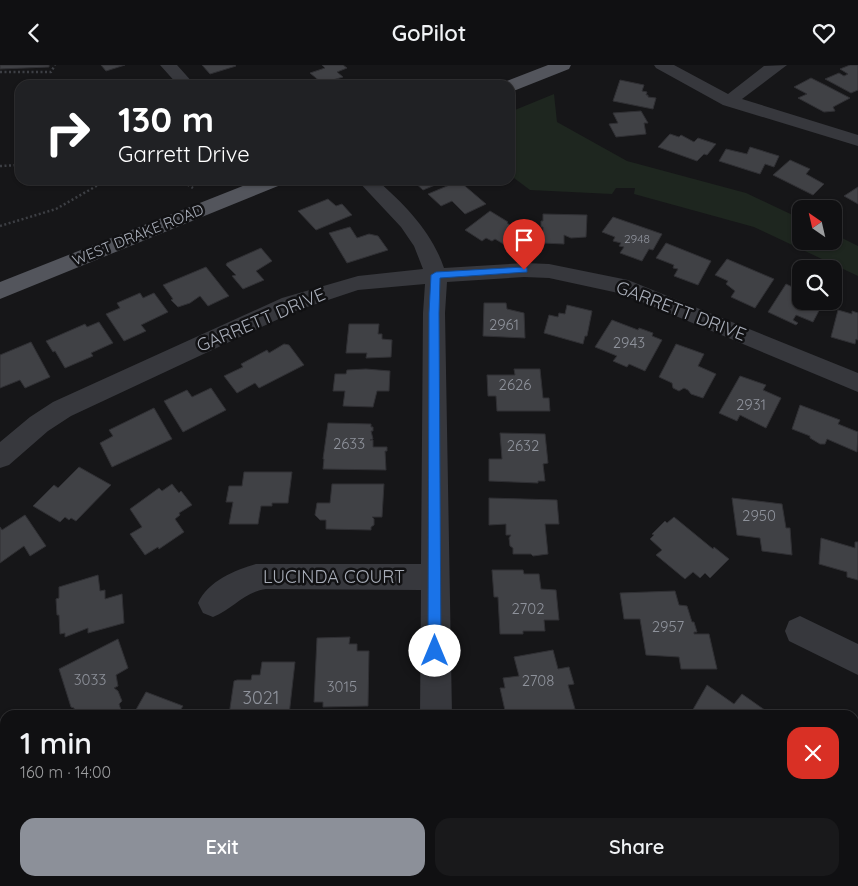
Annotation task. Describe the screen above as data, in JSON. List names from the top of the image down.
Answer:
{
  "streets": {
    "main road": ["WEST DRAKE ROAD"],
    "street": ["GARRETT DRIVE", "LUCINDA COURT"]
  },
  "house_numbers": [
    "2948",
    "2961",
    "2943",
    "2626",
    "2931",
    "2633",
    "2632",
    "2950",
    "2702",
    "2957",
    "3033",
    "2708",
    "3015",
    "3021"
  ],
  "north": "top left",
  "page": {
    "header": "GoPilot",
    "turn": ["130 m", "Garrett Drive"],
    "heading": ["1 min", "160 m · 14:00"],
    "buttons": ["Exit", "Share"]
  }
}
